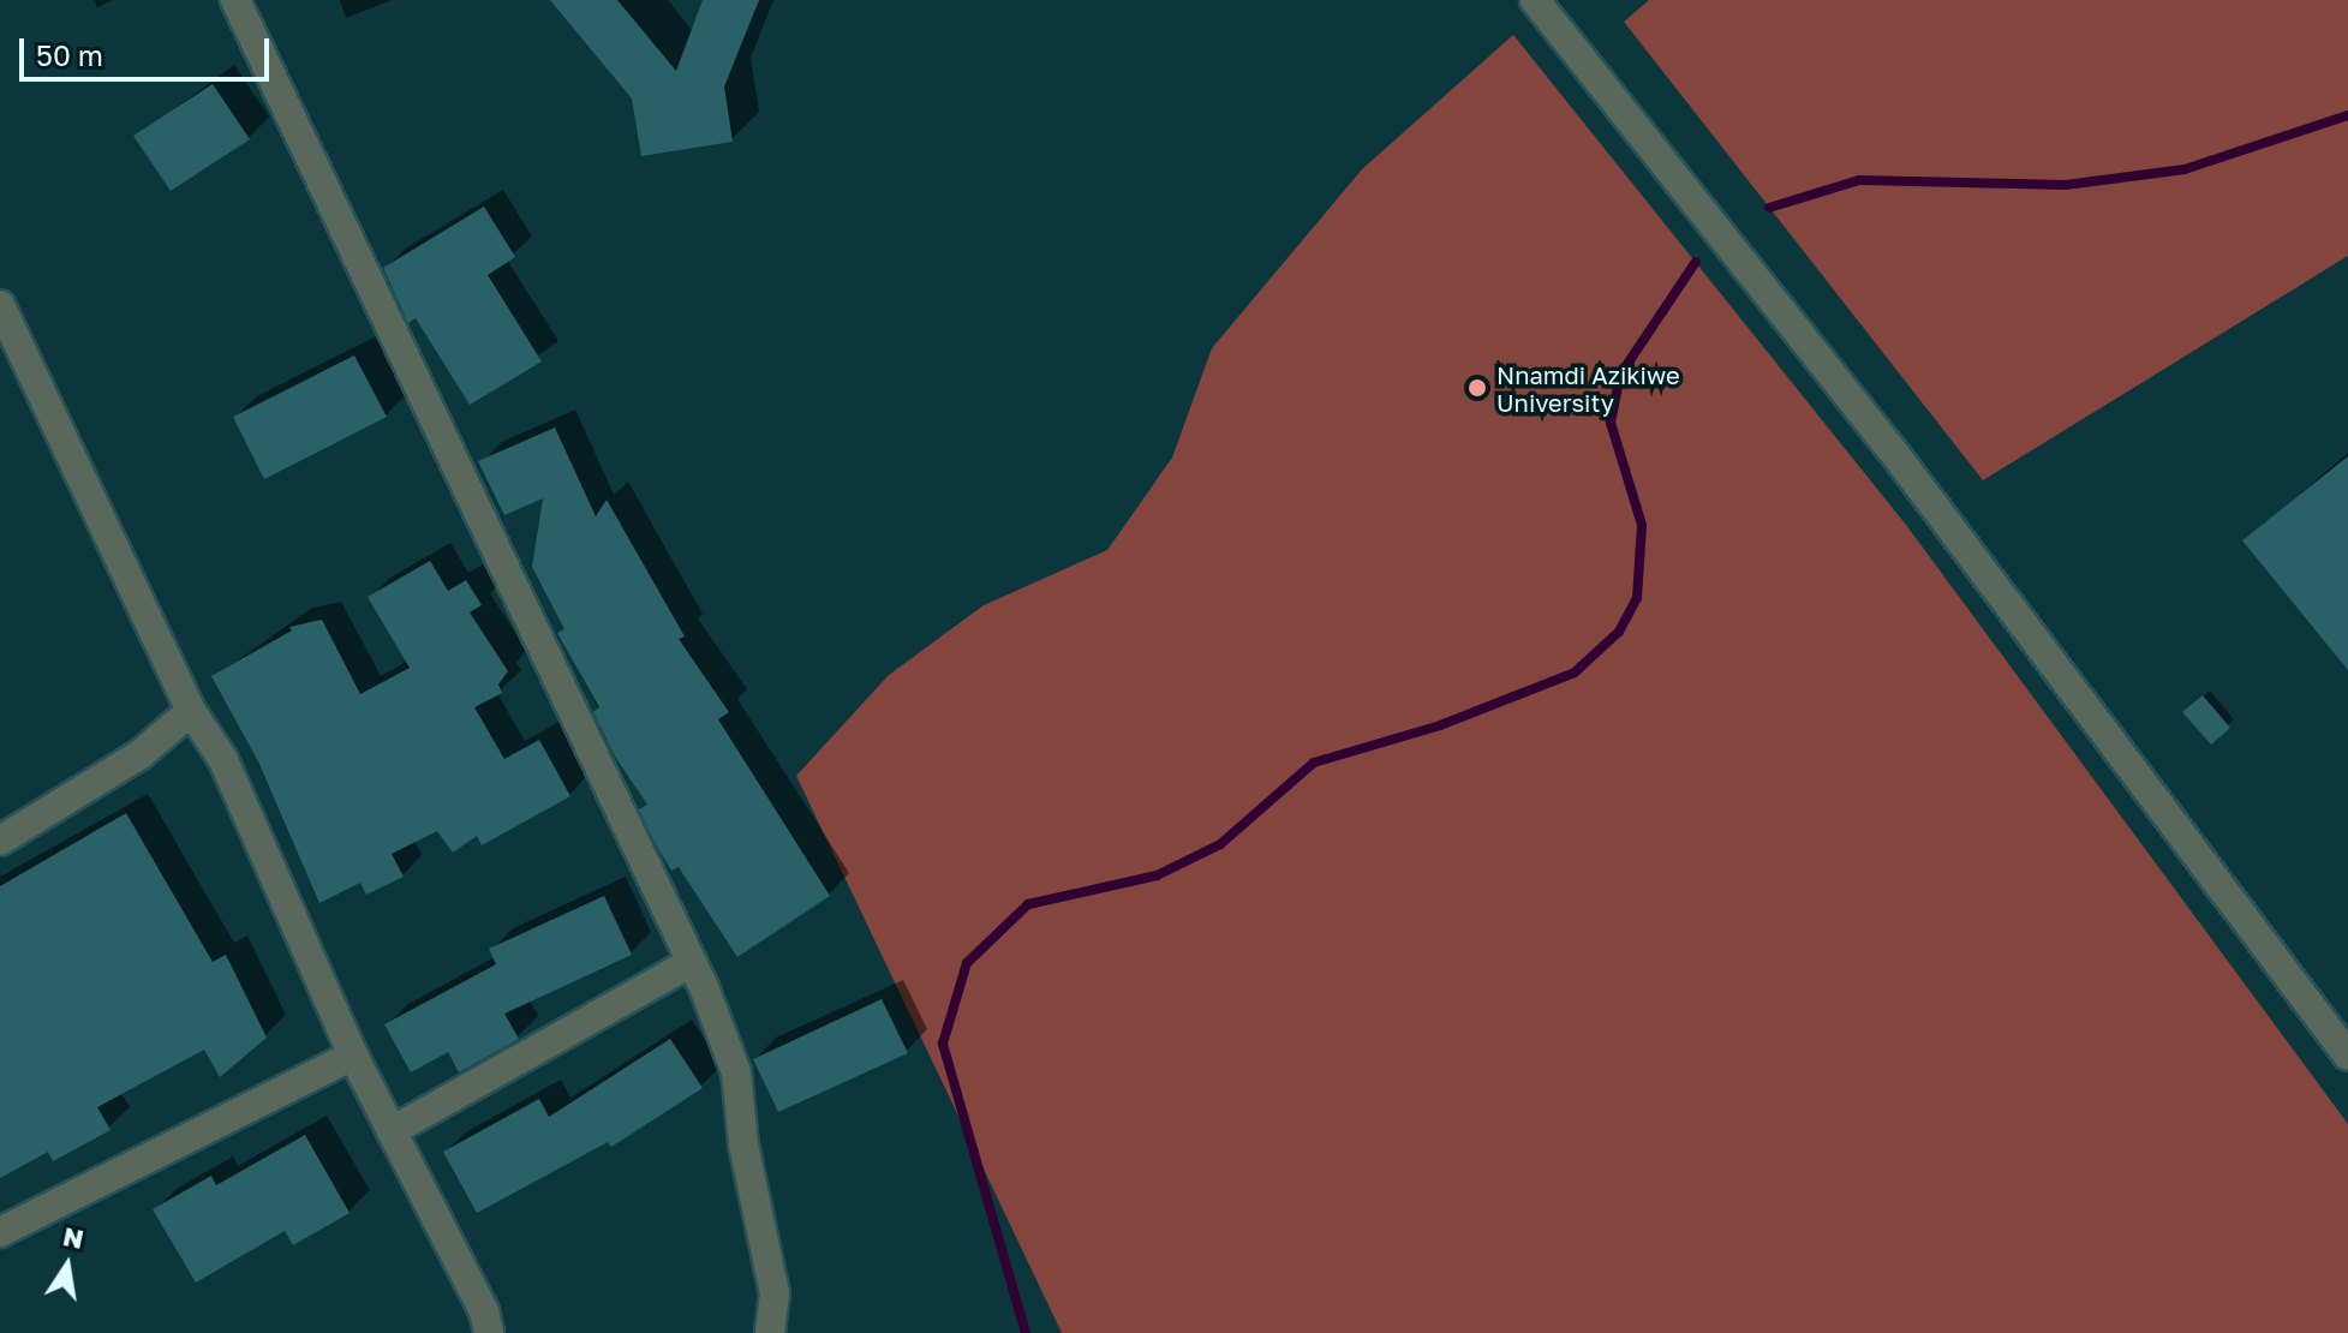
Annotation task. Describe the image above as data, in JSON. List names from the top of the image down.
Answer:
{
  "places": ["Nnamdi Azikiwe University"],
  "scale_bar": "50 m",
  "north": "top"
}
